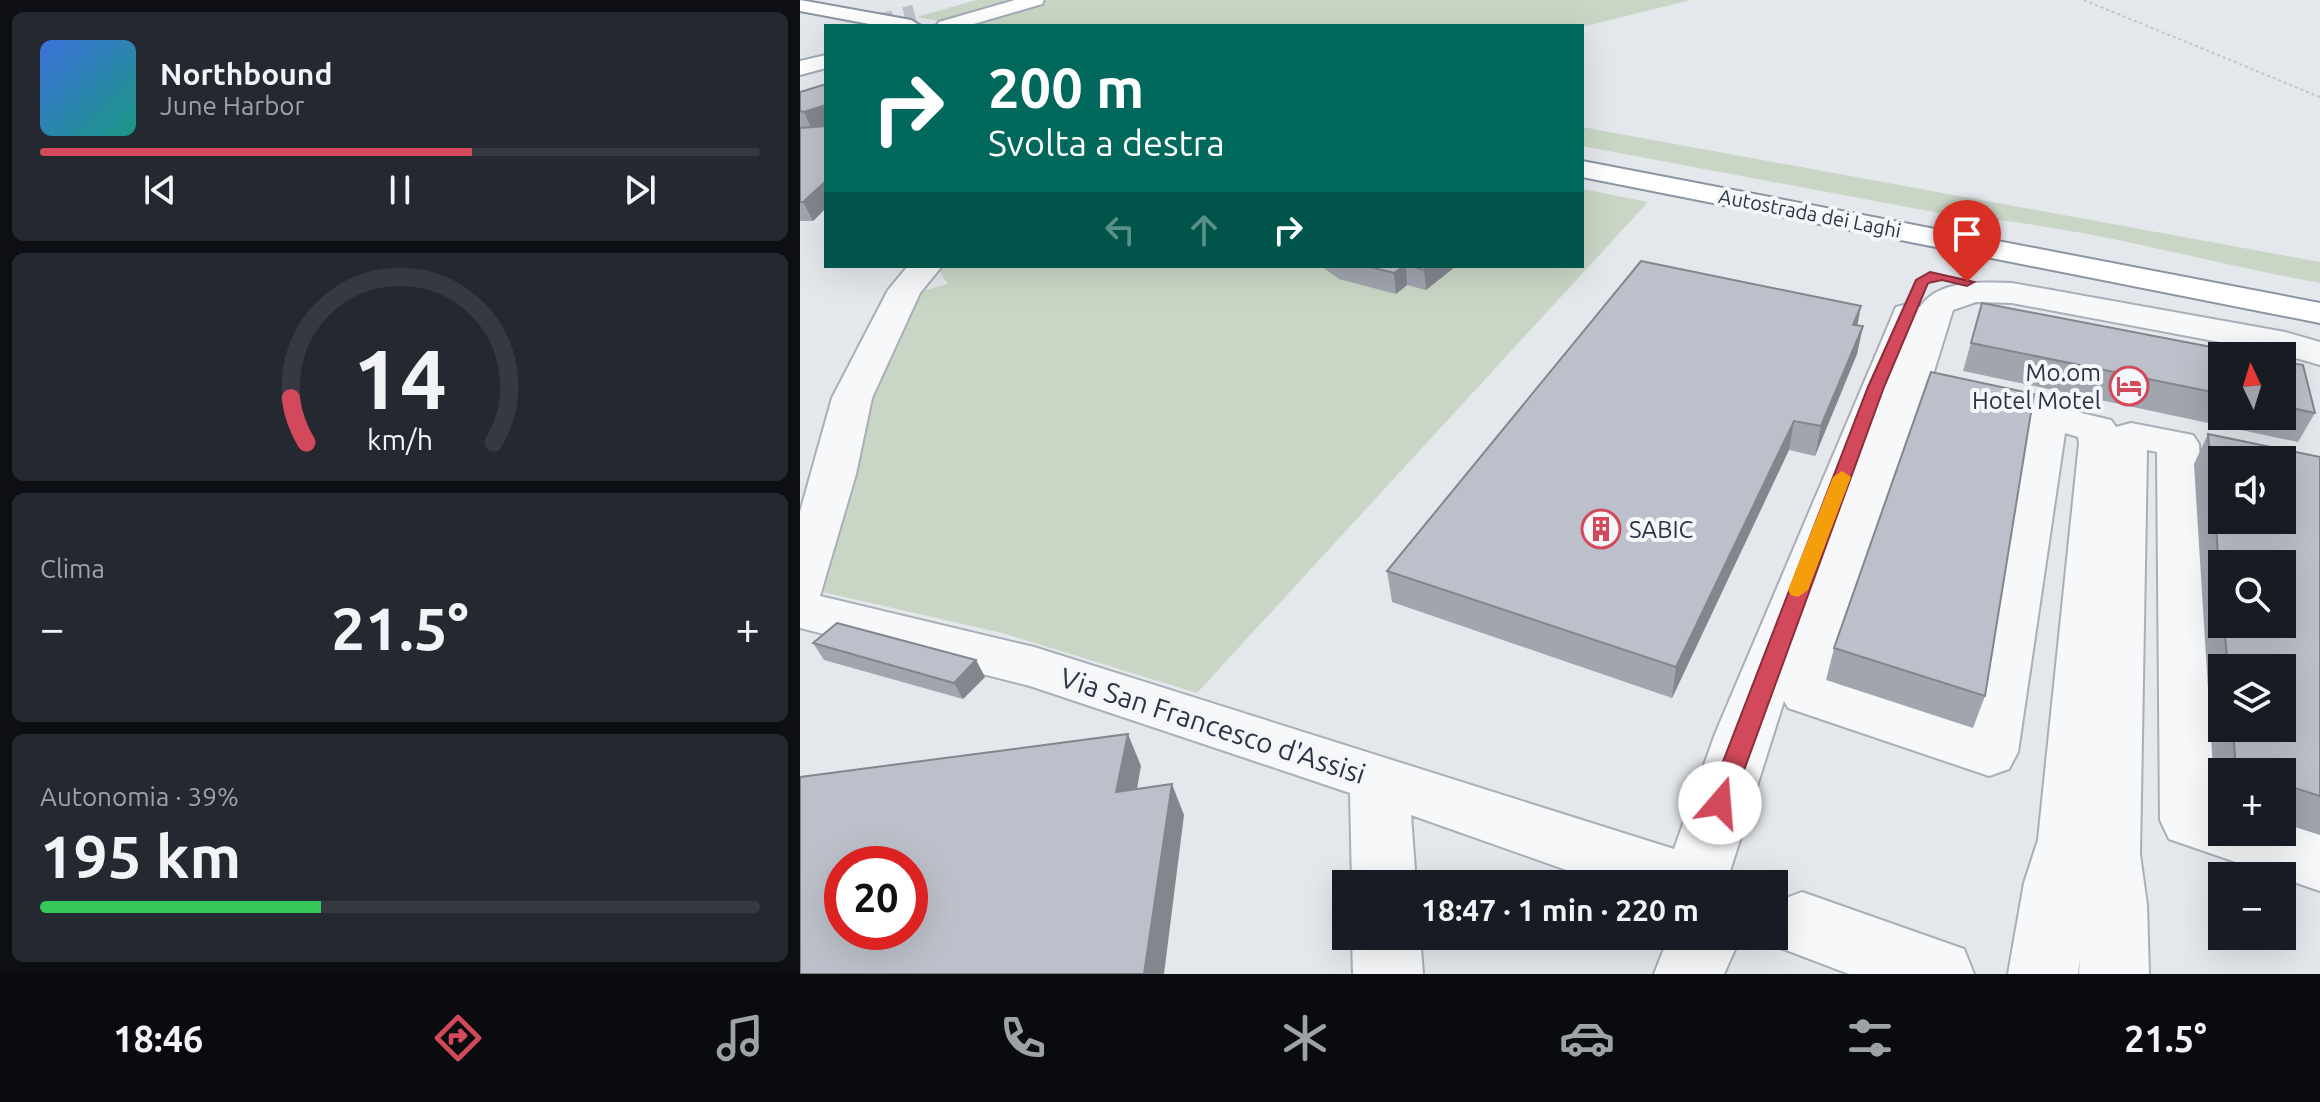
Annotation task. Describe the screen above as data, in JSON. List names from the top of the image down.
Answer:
{
  "streets": {
    "main road": ["Autostrada dei Laghi"],
    "street": ["Via San Francesco d'Assisi"]
  },
  "places": {
    "hotel": ["Mo.om Hotel Motel"],
    "building": ["SABIC"]
  },
  "north": "top",
  "page": {
    "turn": ["200 m", "Svolta a destra"],
    "song": ["Northbound", "June Harbor"],
    "map_buttons": ["+", "−"],
    "tile": [
      "Clima",
      ["Autonomia · 39%", "195 km"]
    ],
    "heat": ["−", "21.5°", "+"],
    "limit": "20",
    "trip": "18:47 · 1 min · 220 m",
    "tabs": ["18:46", "21.5°"],
    "gauge": ["14", "km/h"]
  }
}
